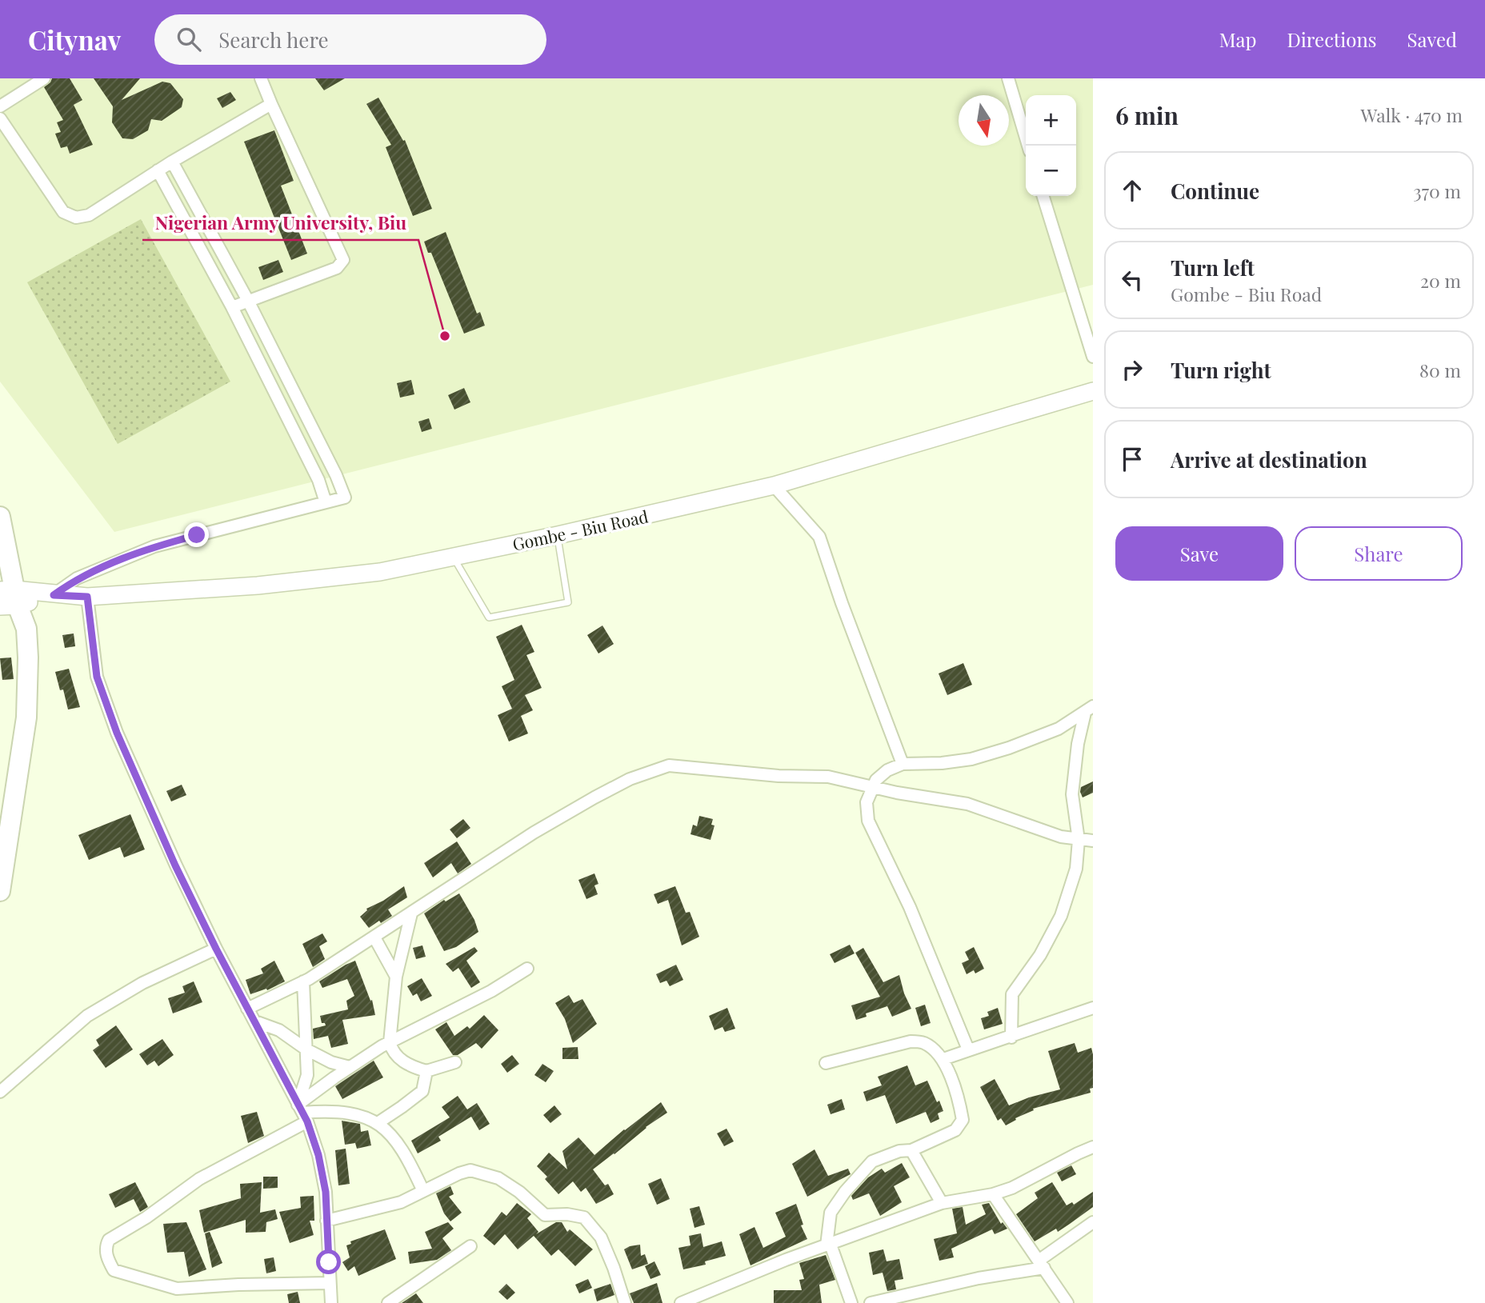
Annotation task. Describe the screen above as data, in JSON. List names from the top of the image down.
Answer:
{
  "streets": {
    "main road": ["Gombe - Biu Road"]
  },
  "places": ["Nigerian Army University, Biu"],
  "north": "bottom",
  "page": {
    "header": "Citynav",
    "search": "Search here",
    "nav": ["Map", "Directions", "Saved"],
    "heading": ["6 min", "Walk · 470 m"],
    "map_buttons": ["+", "−"],
    "list": [
      ["Continue", "370 m"],
      ["Turn left", "Gombe - Biu Road", "20 m"],
      ["Turn right", "80 m"],
      "Arrive at destination"
    ],
    "buttons": ["Save", "Share"]
  }
}
